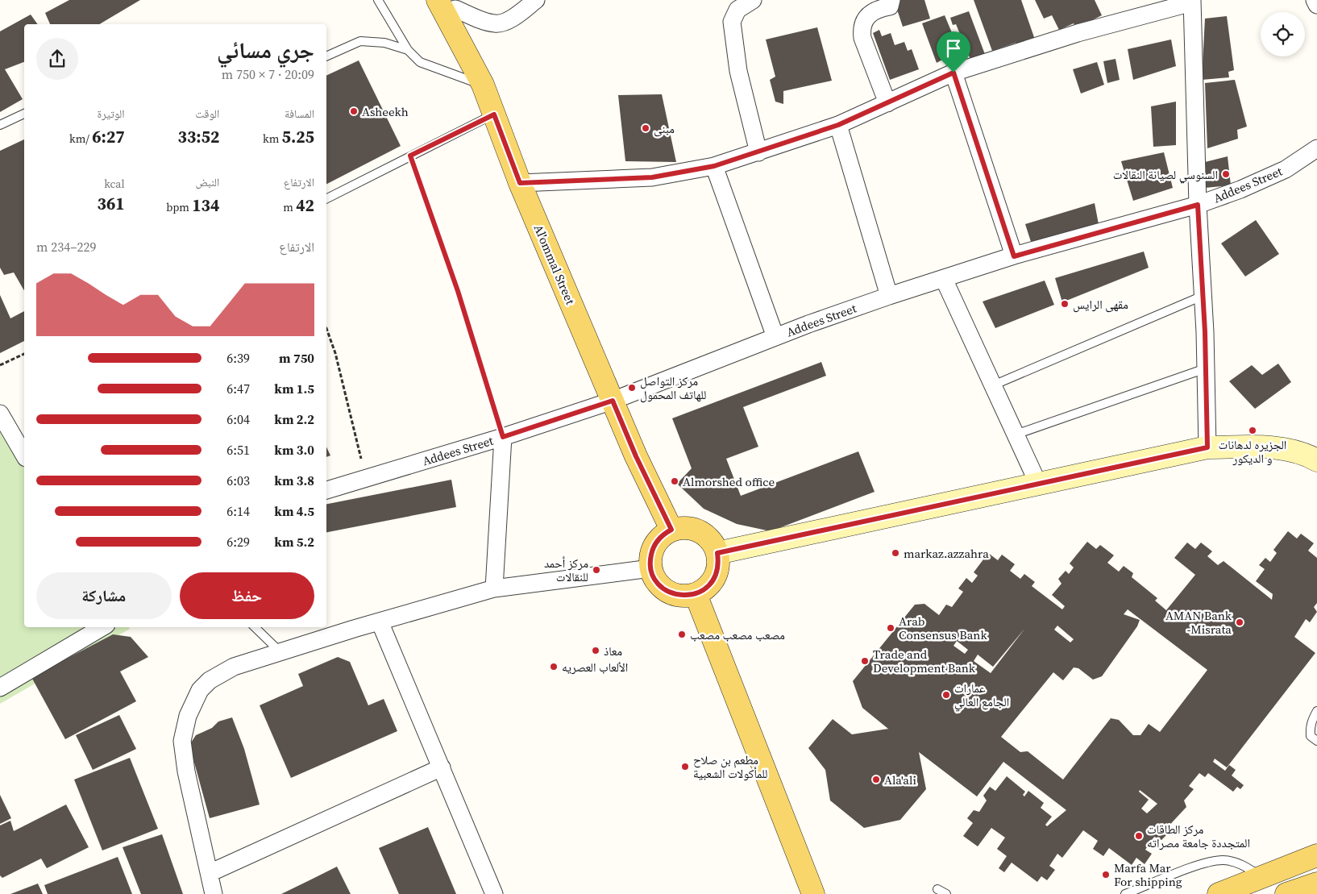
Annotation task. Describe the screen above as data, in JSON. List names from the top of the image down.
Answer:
{
  "streets": {
    "main road": ["Al'ommal Street"],
    "street": ["Addees Street"]
  },
  "crossings": [
    ["Addees Street", "Al'ommal Street"]
  ],
  "places": [
    "Asheekh",
    "مبنى",
    "السنوسي لصيانة النقالات",
    "مقهى الرايس",
    "مركز التواصل للهاتف المحمول",
    "الجزيره لدهانات و الديكور",
    "Almorshed office",
    "markaz.azzahra",
    "مركز أحمد للنقالات",
    "AMAN Bank -Misrata",
    "Arab Consensus Bank",
    "مصعب مصعب مصعب",
    "معاذ",
    "Trade and Development Bank",
    "الألعاب العصريه",
    "عمارات الجامع العالي",
    "مطعم بن صلاح للمأكولات الشعبية",
    "Ala'ali",
    "مركز الطاقات المتجددة جامعة مصراته",
    "Marfa Mar For shipping"
  ],
  "page": {
    "heading": ["جري مسائي", "20:09 · 7 × 750 m"],
    "stats": [
      ["المسافة", "5.25 km"],
      ["الوقت", "33:52"],
      ["الوتيرة", "6:27 /km"],
      ["الارتفاع", "42 m"],
      ["النبض", "134 bpm"],
      ["kcal", "361"]
    ],
    "chart": ["الارتفاع", "229–234 m"],
    "list": [
      {
        "name": "750 m",
        "note": "6:39"
      },
      {
        "name": "1.5 km",
        "note": "6:47"
      },
      {
        "name": "2.2 km",
        "note": "6:04"
      },
      {
        "name": "3.0 km",
        "note": "6:51"
      },
      {
        "name": "3.8 km",
        "note": "6:03"
      },
      {
        "name": "4.5 km",
        "note": "6:14"
      },
      {
        "name": "5.2 km",
        "note": "6:29"
      }
    ],
    "buttons": ["حفظ", "مشاركة"]
  }
}
